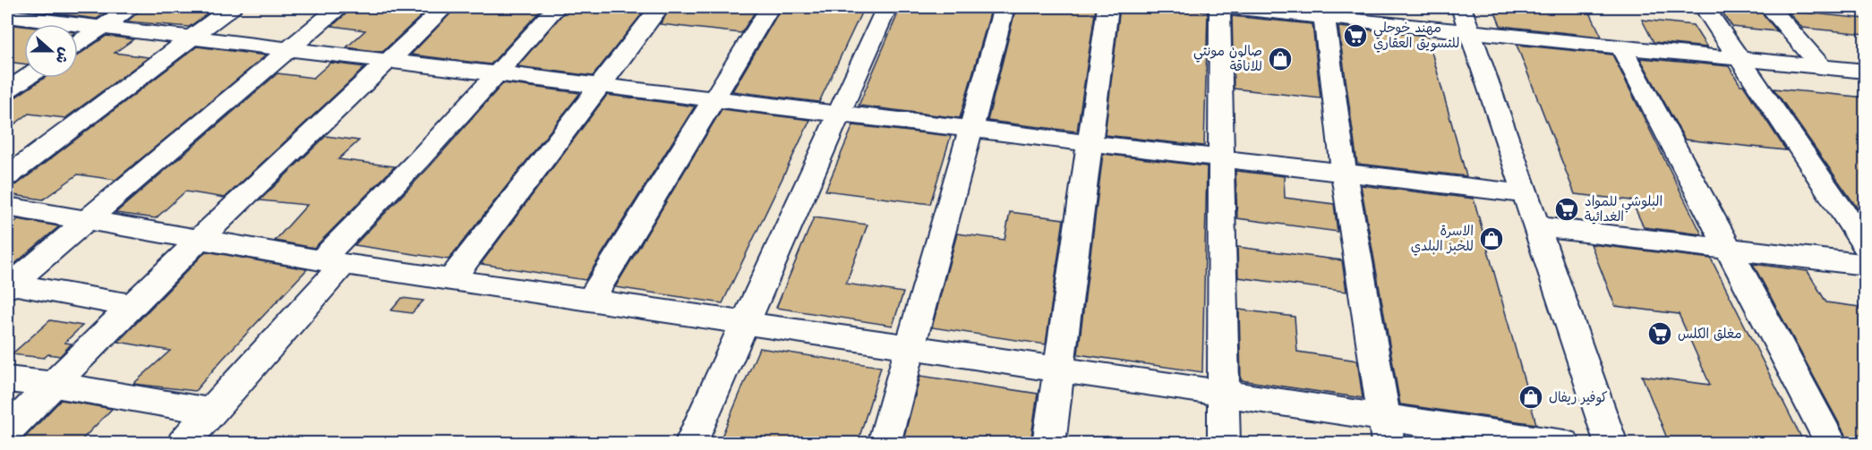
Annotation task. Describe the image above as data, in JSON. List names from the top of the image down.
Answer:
{
  "places": {
    "supermarket": ["مهند خوجلي للتسويق العقاري", "البلوشي للمواد الغدائية", "مغلق الكلس"],
    "shop": ["صالون مونتي للاناقة", "الاسرة للخبز البلدي", "كوفير ريفال"]
  },
  "north": "right"
}
